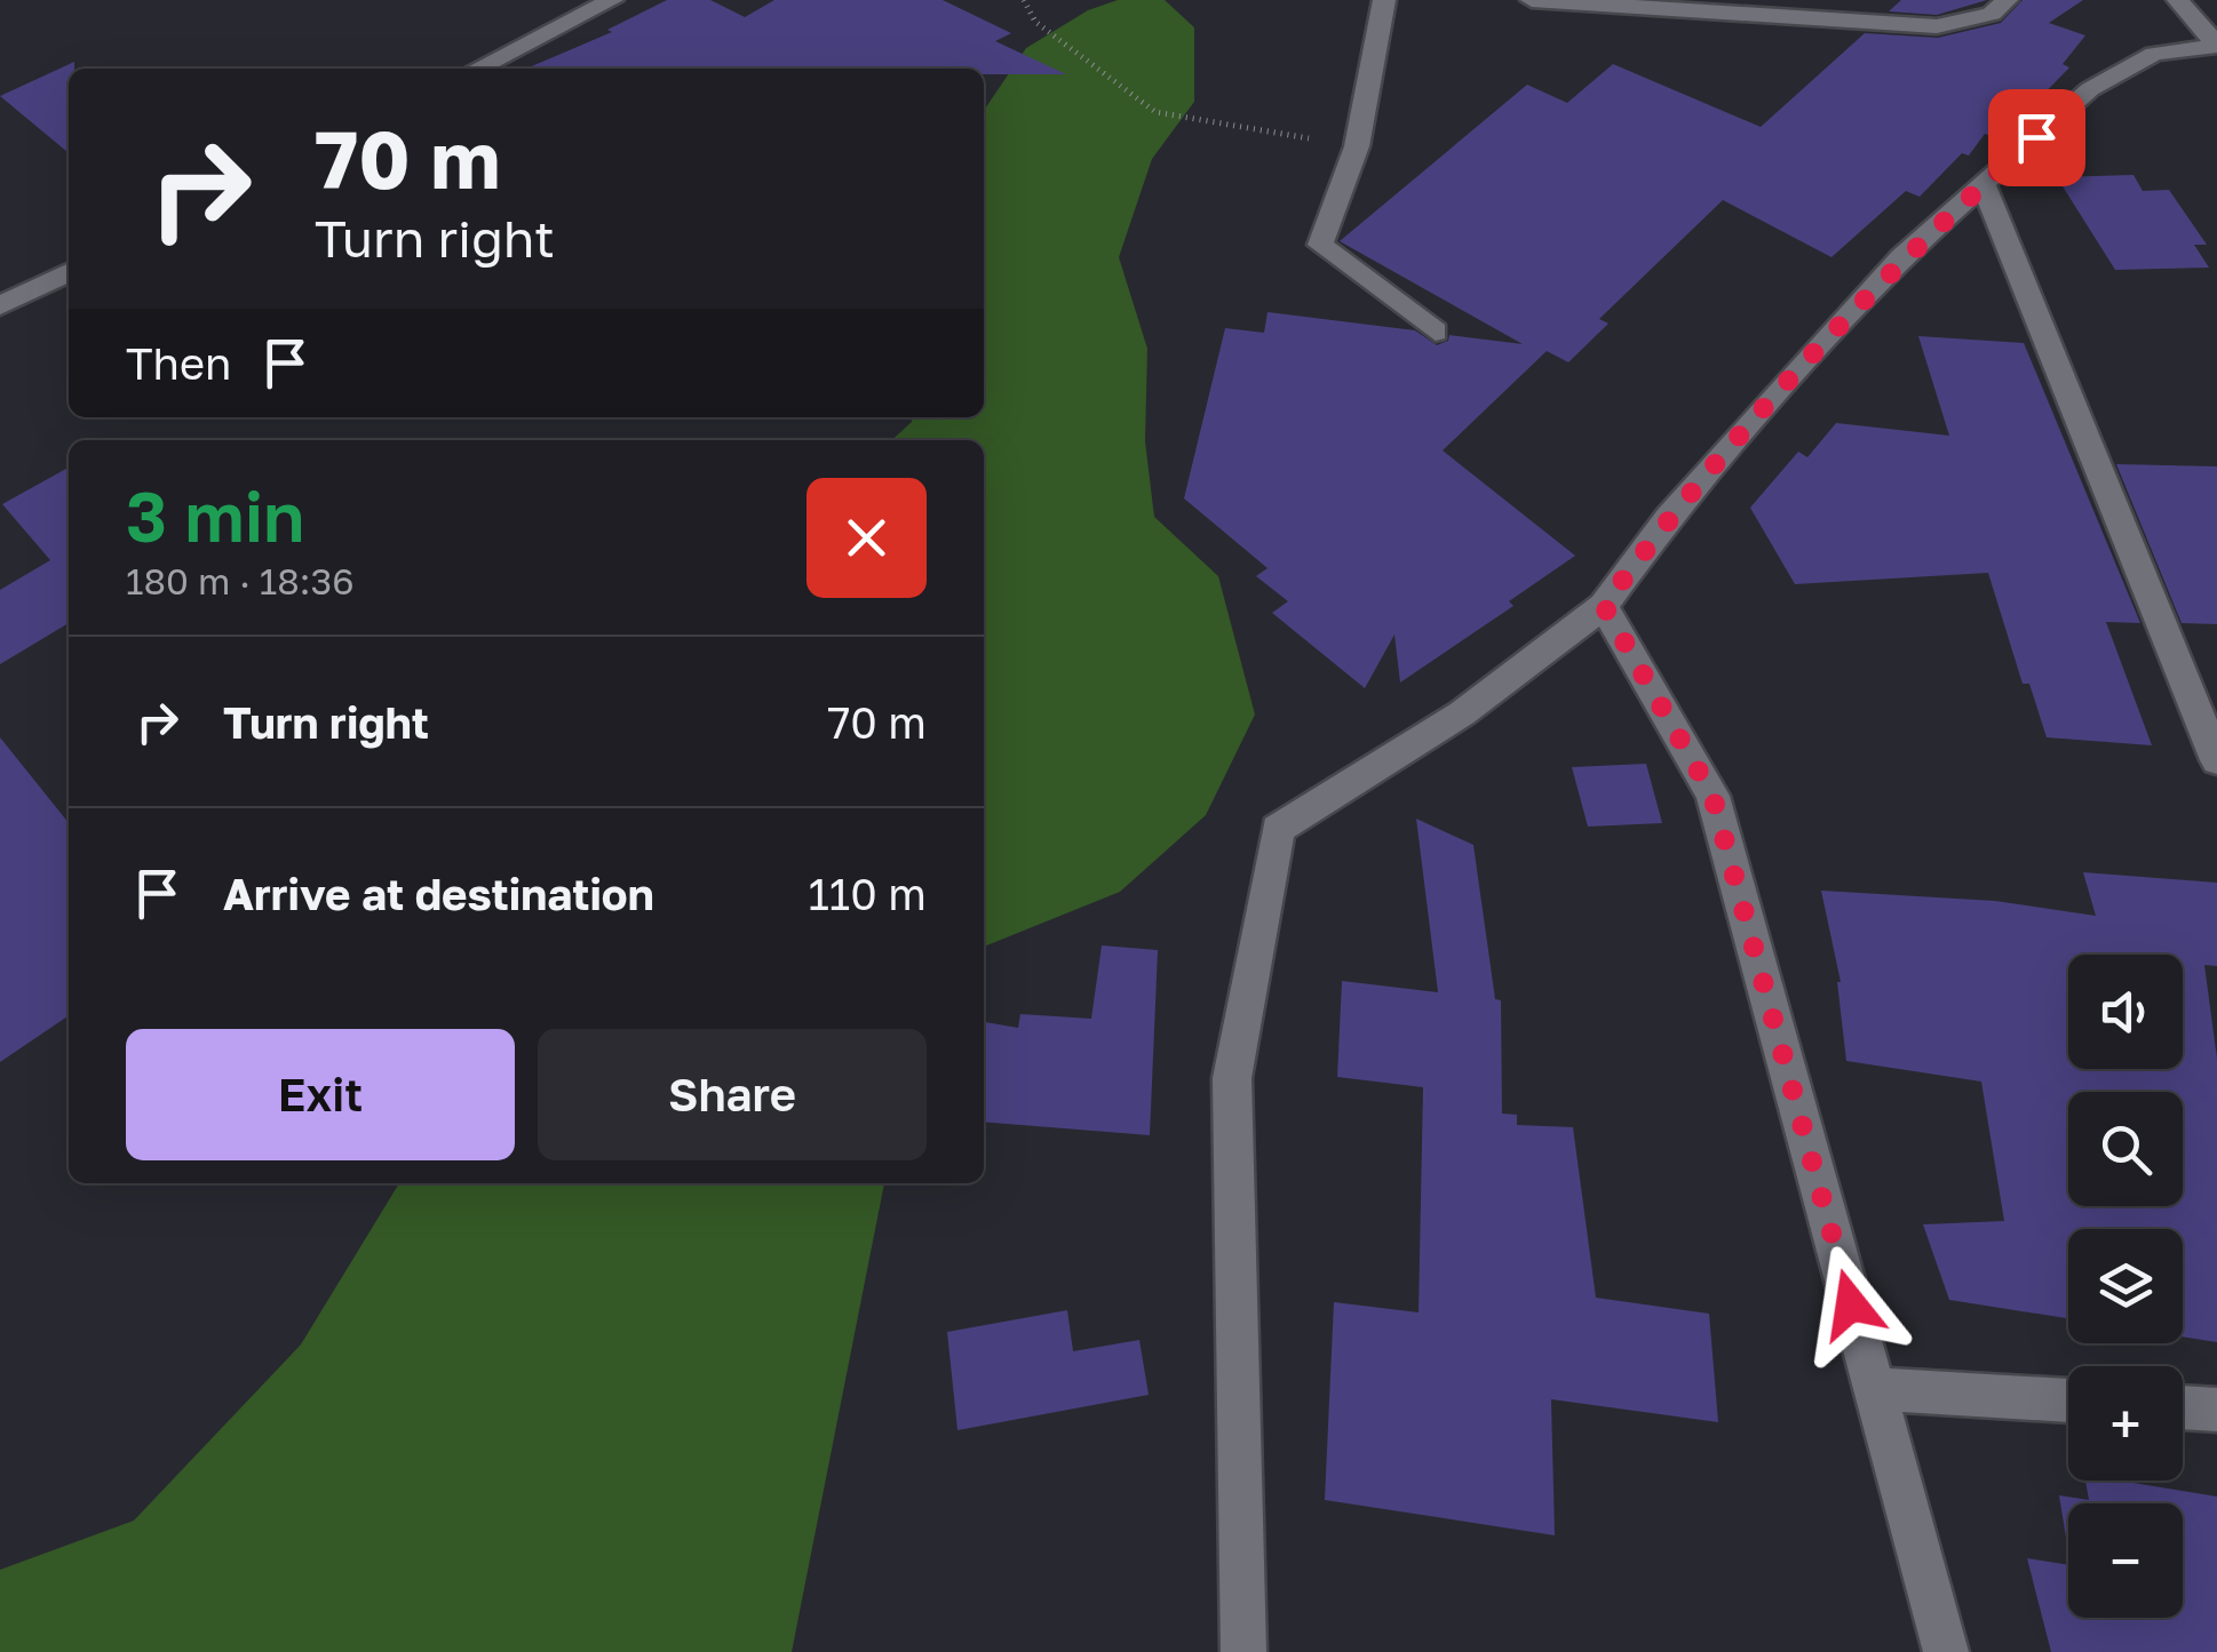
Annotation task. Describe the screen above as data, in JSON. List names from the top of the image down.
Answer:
{
  "page": {
    "turn": ["70 m", "Turn right"],
    "then": "Then",
    "heading": ["3 min", "180 m · 18:36"],
    "list": [
      {
        "name": "Turn right",
        "value": "70 m"
      },
      {
        "name": "Arrive at destination",
        "value": "110 m"
      }
    ],
    "map_buttons": ["+", "−"],
    "buttons": ["Exit", "Share"]
  }
}
